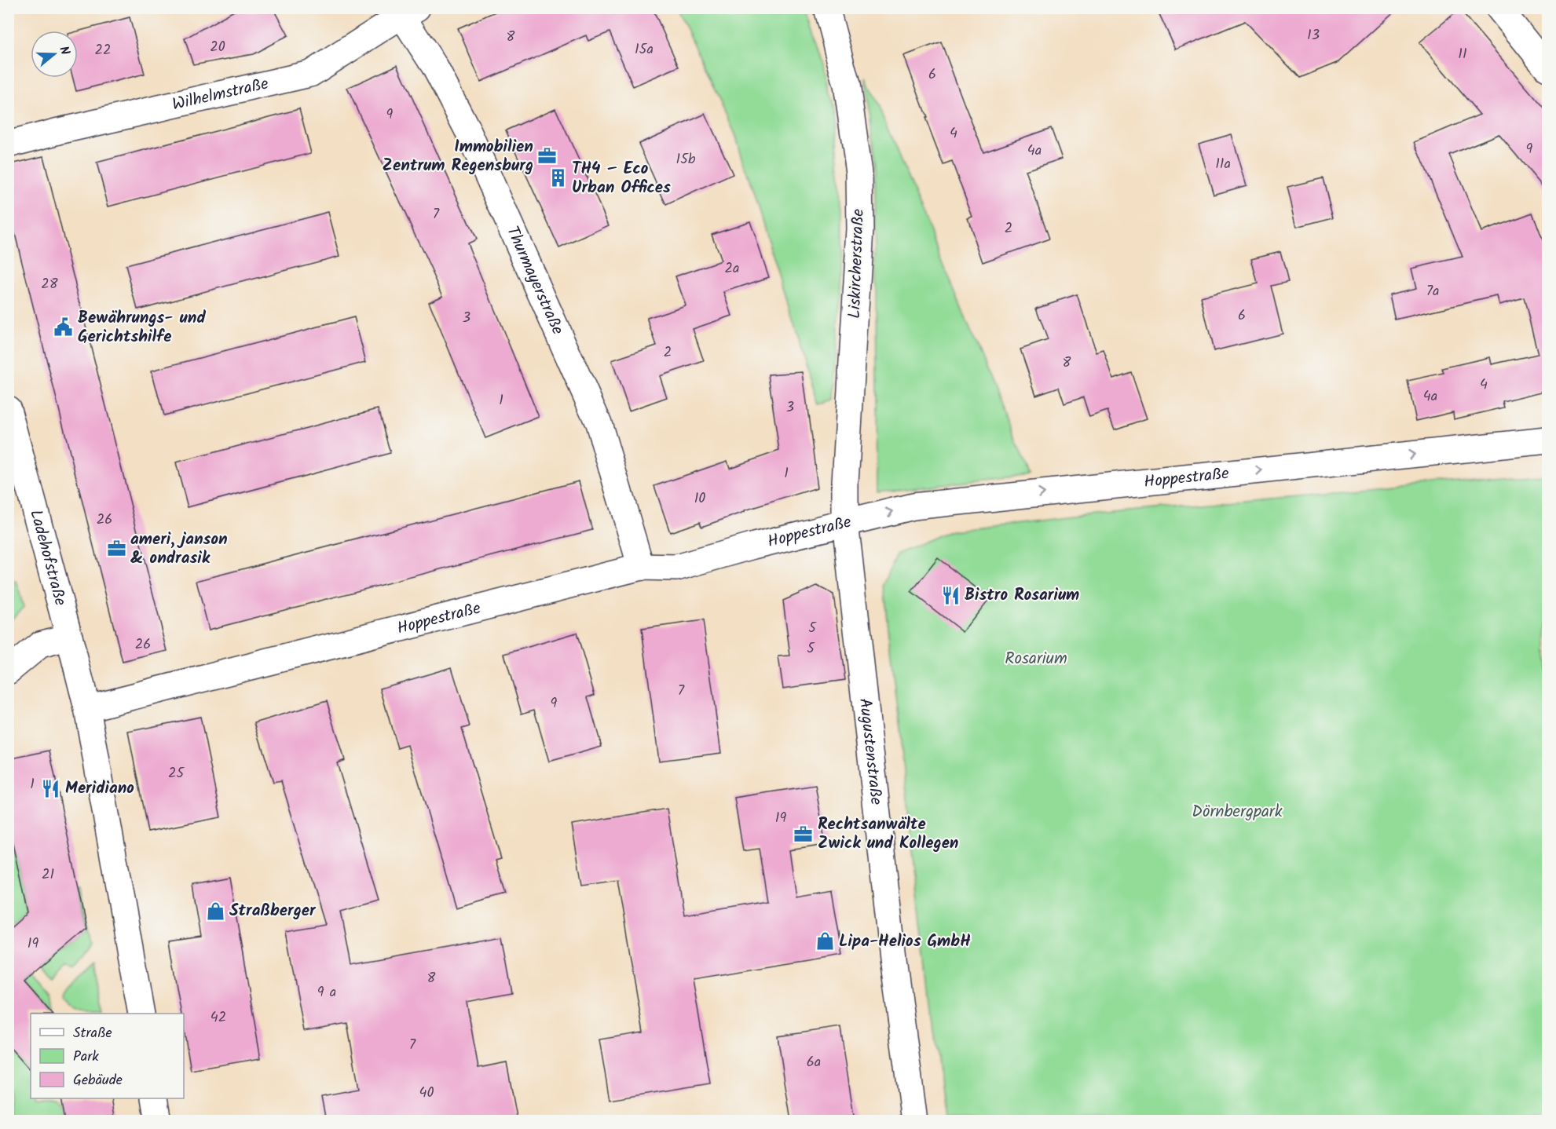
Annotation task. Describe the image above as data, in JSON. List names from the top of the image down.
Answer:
{
  "streets": {
    "street": [
      "Wilhelmstraße",
      "Liskircherstraße",
      "Thurmayerstraße",
      "Hoppestraße",
      "Ladehofstraße",
      "Augustenstraße"
    ]
  },
  "crossings": [
    ["Wilhelmstraße", "Thurmayerstraße"],
    ["Liskircherstraße", "Hoppestraße"],
    ["Liskircherstraße", "Augustenstraße"],
    ["Thurmayerstraße", "Hoppestraße"],
    ["Hoppestraße", "Ladehofstraße"],
    ["Hoppestraße", "Augustenstraße"]
  ],
  "one_way": ["Hoppestraße"],
  "parks": ["Rosarium", "Dörnbergpark"],
  "places": {
    "office": ["Immobilien Zentrum Regensburg", "ameri, janson & ondrasik", "Rechtsanwälte Zwick und Kollegen"],
    "building": ["TH4 – Eco Urban Offices"],
    "public building": ["Bewährungs- und Gerichtshilfe"],
    "restaurant": ["Bistro Rosarium", "Meridiano"],
    "shop": ["Straßberger", "Lipa-Helios GmbH"]
  },
  "house_numbers": [
    "13",
    "8",
    "20",
    "15a",
    "22",
    "11",
    "6",
    "9",
    "4",
    "9",
    "4a",
    "15b",
    "11a",
    "7",
    "2",
    "2a",
    "28",
    "7a",
    "6",
    "3",
    "2",
    "8",
    "4",
    "4a",
    "1",
    "3",
    "1",
    "10",
    "26",
    "5",
    "26",
    "5",
    "7",
    "9",
    "25",
    "1",
    "19",
    "21",
    "19",
    "8",
    "9 a",
    "42",
    "7",
    "6a",
    "40"
  ],
  "legend": ["Straße", "Park", "Gebäude"],
  "north": "right"
}
